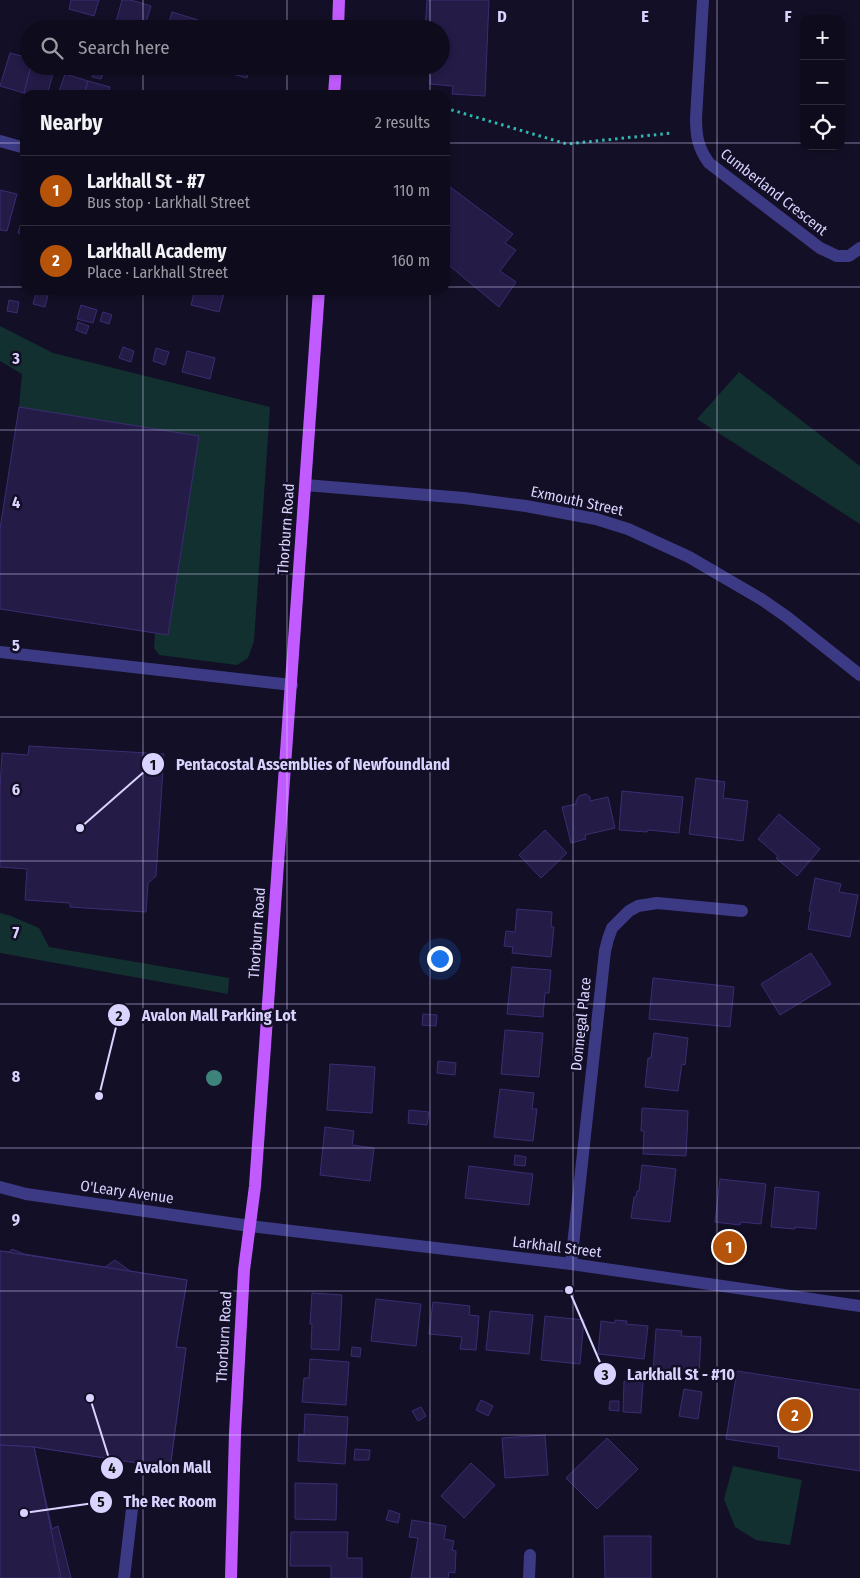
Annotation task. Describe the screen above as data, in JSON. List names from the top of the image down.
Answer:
{
  "streets": {
    "main road": ["Thorburn Road"],
    "street": [
      "Cumberland Crescent",
      "Exmouth Street",
      "Donnegal Place",
      "O'Leary Avenue",
      "Larkhall Street"
    ]
  },
  "crossings": [
    ["Exmouth Street", "Thorburn Road"],
    ["Thorburn Road", "O'Leary Avenue"],
    ["Thorburn Road", "Larkhall Street"],
    ["Donnegal Place", "Larkhall Street"],
    ["O'Leary Avenue", "Larkhall Street"]
  ],
  "places": [
    "Pentacostal Assemblies of Newfoundland",
    "Avalon Mall Parking Lot",
    "Larkhall St - #10",
    "Avalon Mall",
    "The Rec Room"
  ],
  "page": {
    "map_buttons": ["+", "−"],
    "search": "Search here",
    "heading": ["Nearby", "2 results"],
    "list": [
      {
        "mark": "1",
        "name": "Larkhall St - #7",
        "note": "Bus stop · Larkhall Street",
        "value": "110 m"
      },
      {
        "mark": "2",
        "name": "Larkhall Academy",
        "note": "Place · Larkhall Street",
        "value": "160 m"
      }
    ],
    "pins": ["1", "2"]
  },
  "grid": {
    "columns": ["D", "E", "F"],
    "rows": [
      "3",
      "4",
      "5",
      "6",
      "7",
      "8",
      "9"
    ]
  }
}
